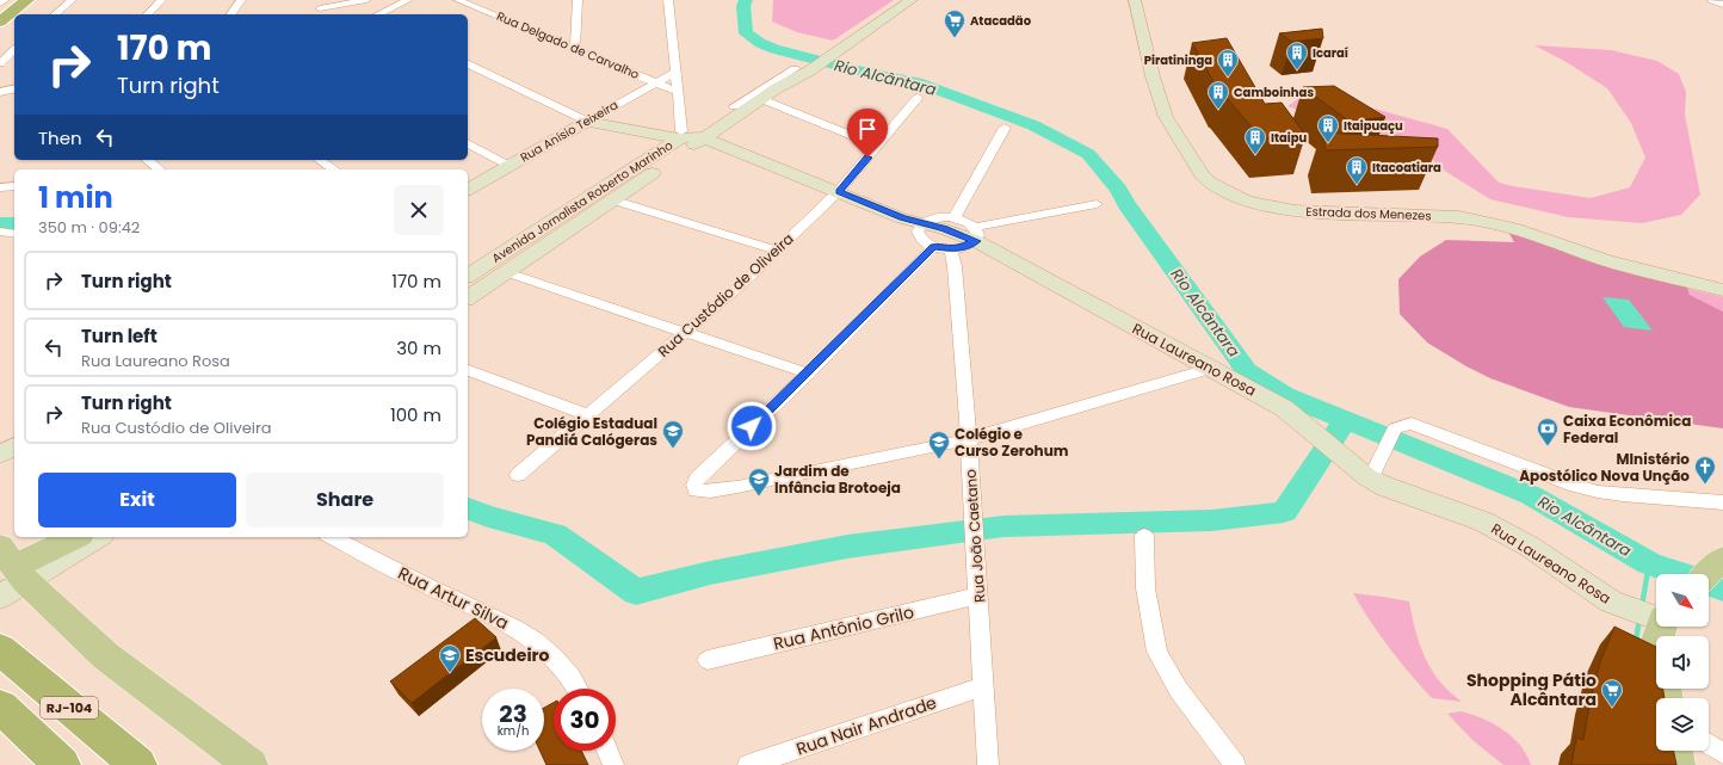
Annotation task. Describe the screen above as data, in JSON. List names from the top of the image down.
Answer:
{
  "streets": {
    "highway": ["RJ-104"],
    "main road": [
      "Rua Anísio Teixeira",
      "Avenida Jornalista Roberto Marinho",
      "Estrada dos Menezes",
      "Rua Laureano Rosa"
    ],
    "street": [
      "Rua Delgado de Carvalho",
      "Rua Custódio de Oliveira",
      "Rua João Caetano",
      "Rua Artur Silva",
      "Rua Antônio Grilo",
      "Rua Nair Andrade"
    ]
  },
  "crossings": [
    ["Rua Delgado de Carvalho", "Rua Anísio Teixeira"],
    ["Avenida Jornalista Roberto Marinho", "Rua Laureano Rosa"],
    ["Rua Custódio de Oliveira", "Rua Laureano Rosa"],
    ["Rua João Caetano", "Rua Antônio Grilo"],
    ["Rua João Caetano", "Rua Nair Andrade"]
  ],
  "water": ["Rio Alcântara"],
  "places": {
    "supermarket": ["Atacadão", "Shopping Pátio Alcântara"],
    "building": [
      "Icaraí",
      "Piratininga",
      "Camboinhas",
      "Itaipuaçu",
      "Itaipu",
      "Itacoatiara"
    ],
    "bank": ["Caixa Econômica Federal"],
    "school or university": [
      "Colégio Estadual Pandiá Calógeras",
      "Colégio e Curso Zerohum",
      "Jardim de Infância Brotoeja",
      "Escudeiro"
    ],
    "church": ["MInistério Apostólico Nova Unção"]
  },
  "north": "bottom right",
  "page": {
    "turn": ["170 m", "Turn right"],
    "then": "Then",
    "heading": ["1 min", "350 m · 09:42"],
    "list": [
      {
        "name": "Turn right",
        "value": "170 m"
      },
      {
        "name": "Turn left",
        "note": "Rua Laureano Rosa",
        "value": "30 m"
      },
      {
        "name": "Turn right",
        "note": "Rua Custódio de Oliveira",
        "value": "100 m"
      }
    ],
    "buttons": ["Exit", "Share"],
    "speed": "23 km/h",
    "limit": "30"
  }
}
